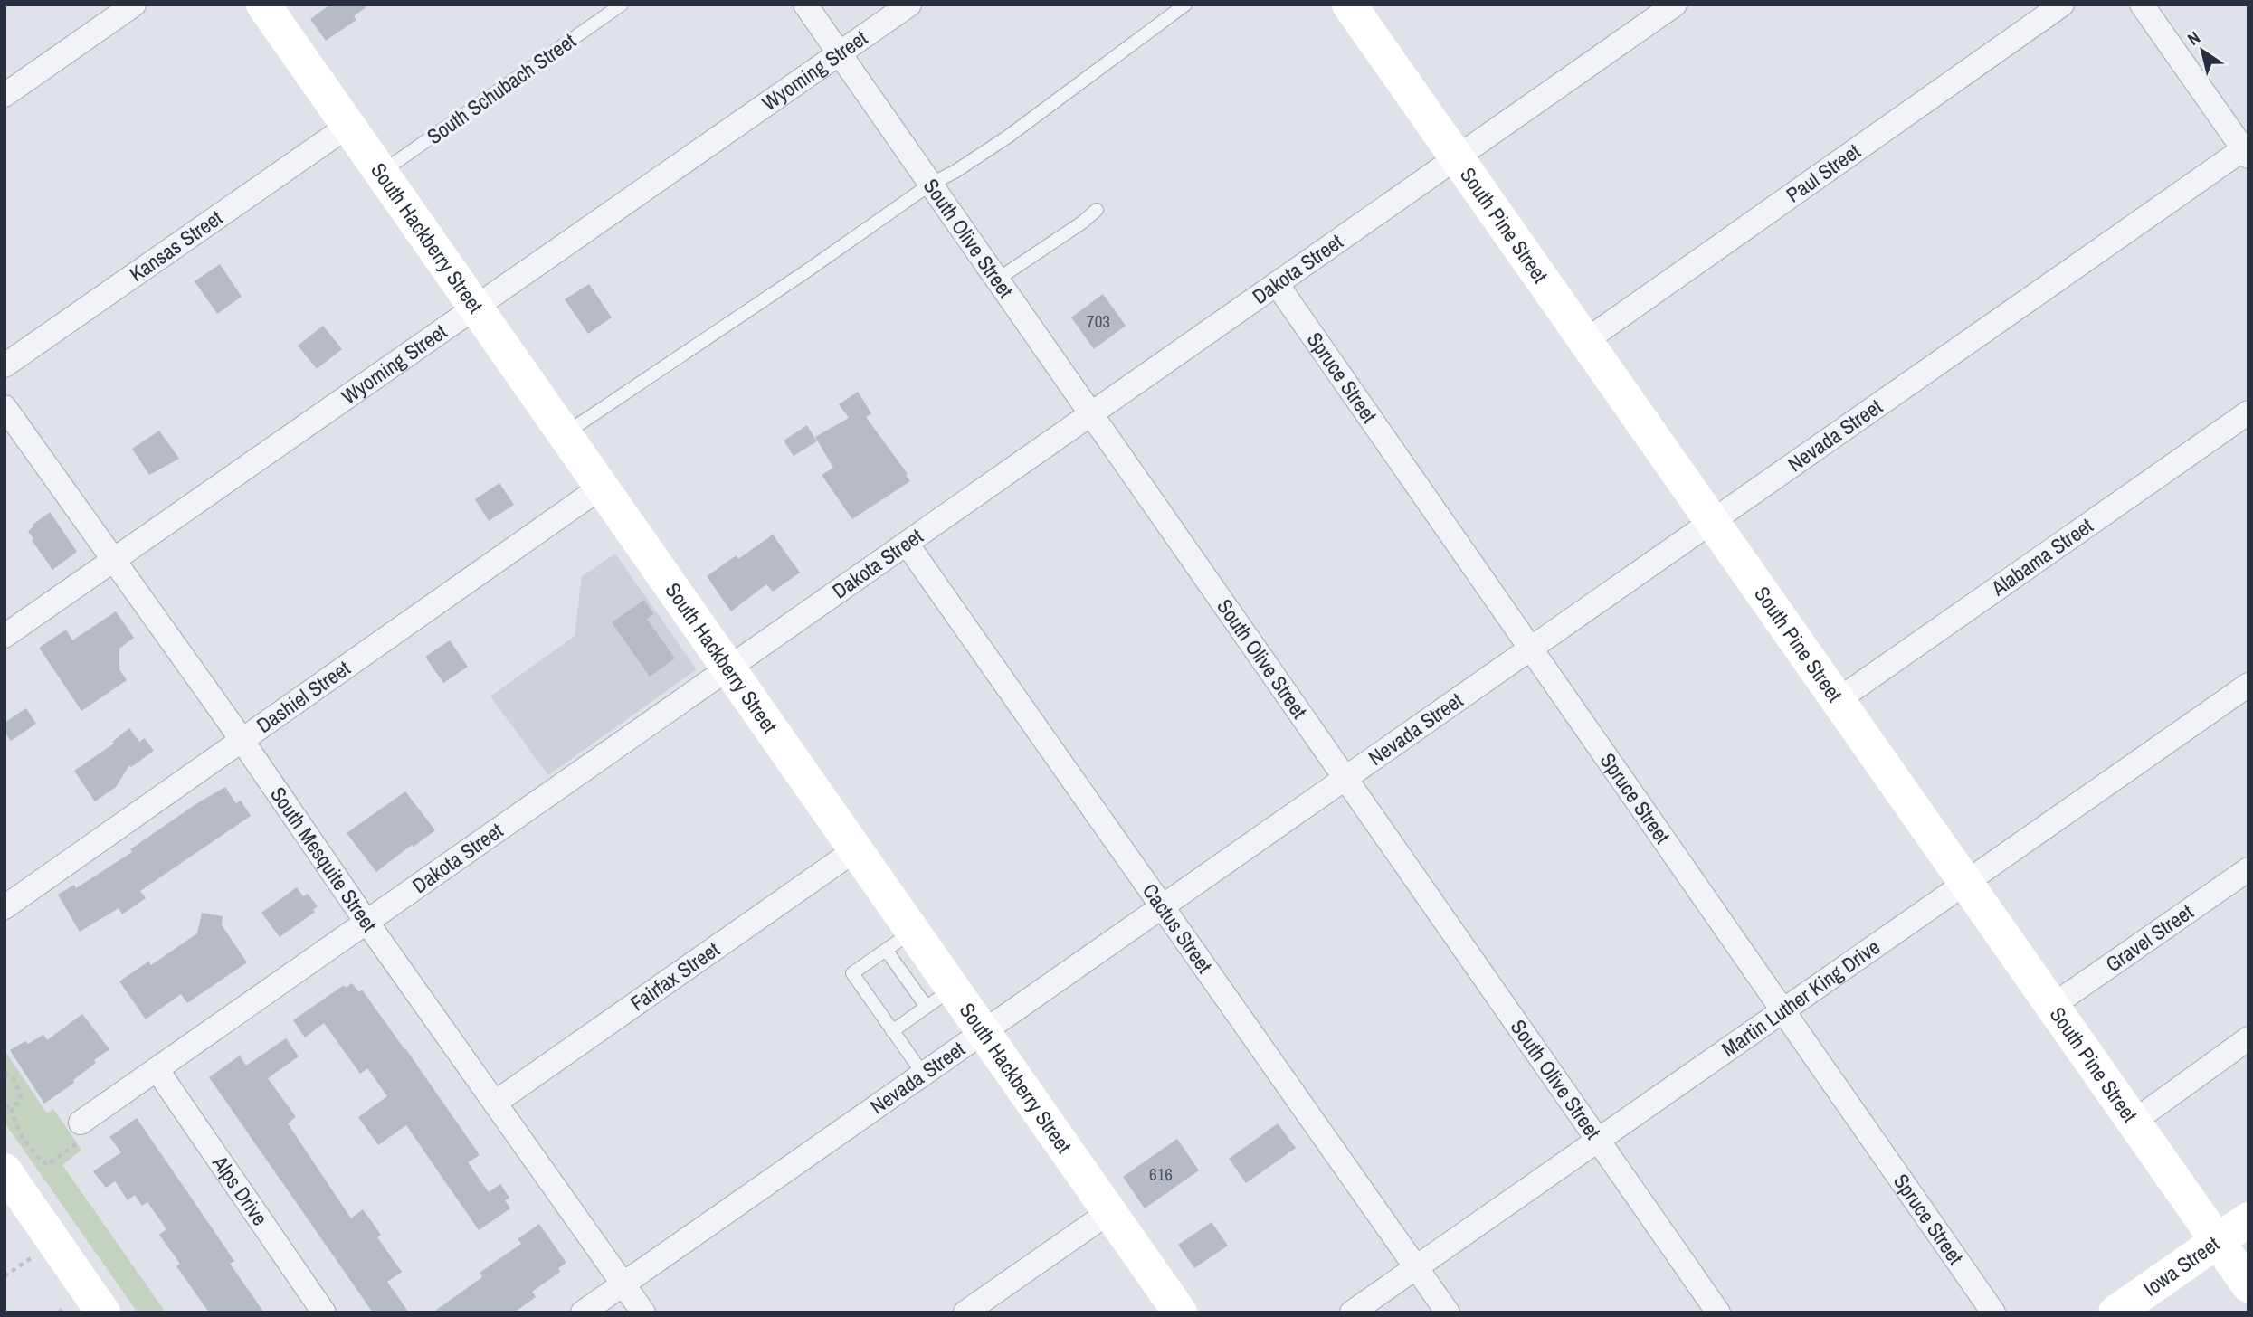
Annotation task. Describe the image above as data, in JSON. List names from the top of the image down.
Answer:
{
  "streets": {
    "main road": ["South Pine Street", "South Hackberry Street", "Iowa Street"],
    "street": [
      "Wyoming Street",
      "Paul Street",
      "South Olive Street",
      "Kansas Street",
      "Dakota Street",
      "Spruce Street",
      "Nevada Street",
      "Alabama Street",
      "Dashiel Street",
      "South Mesquite Street",
      "Cactus Street",
      "Gravel Street",
      "Fairfax Street",
      "Martin Luther King Drive",
      "Alps Drive"
    ],
    "lane": ["South Schubach Street"]
  },
  "crossings": [
    ["Wyoming Street", "South Olive Street"],
    ["Wyoming Street", "South Hackberry Street"],
    ["Wyoming Street", "South Mesquite Street"],
    ["South Schubach Street", "South Hackberry Street"],
    ["Paul Street", "South Pine Street"],
    ["South Pine Street", "Dakota Street"],
    ["South Pine Street", "Nevada Street"],
    ["South Pine Street", "Alabama Street"],
    ["South Pine Street", "Gravel Street"],
    ["South Pine Street", "Martin Luther King Drive"],
    ["South Pine Street", "Iowa Street"],
    ["South Olive Street", "Dakota Street"],
    ["South Olive Street", "Nevada Street"],
    ["South Olive Street", "Martin Luther King Drive"],
    ["South Hackberry Street", "Kansas Street"],
    ["South Hackberry Street", "Dakota Street"],
    ["South Hackberry Street", "Nevada Street"],
    ["South Hackberry Street", "Dashiel Street"],
    ["South Hackberry Street", "Fairfax Street"],
    ["Dakota Street", "Spruce Street"],
    ["Dakota Street", "South Mesquite Street"],
    ["Dakota Street", "Cactus Street"],
    ["Dakota Street", "Alps Drive"],
    ["Spruce Street", "Nevada Street"],
    ["Spruce Street", "Martin Luther King Drive"],
    ["Nevada Street", "South Mesquite Street"],
    ["Nevada Street", "Cactus Street"],
    ["Dashiel Street", "South Mesquite Street"],
    ["South Mesquite Street", "Fairfax Street"],
    ["Cactus Street", "Martin Luther King Drive"]
  ],
  "house_numbers": ["703", "616"],
  "north": "top left"
}
